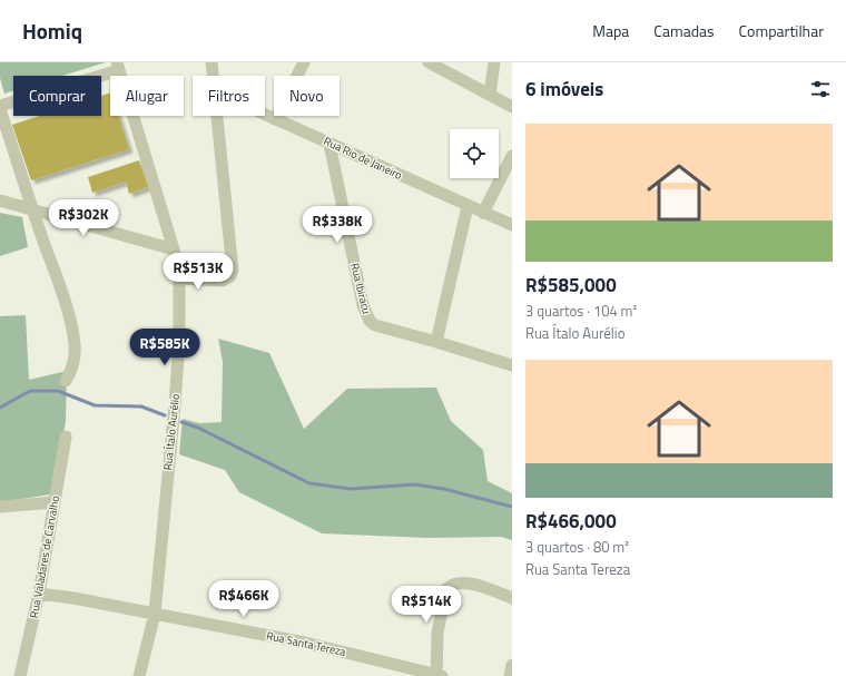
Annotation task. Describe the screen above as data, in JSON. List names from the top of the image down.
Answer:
{
  "streets": {
    "street": [
      "Rua Rio de Janeiro",
      "Rua Ibiracu",
      "Rua Ítalo Aurélio",
      "Rua Valadares de Carvalho",
      "Rua Santa Tereza"
    ]
  },
  "crossings": [
    ["Rua Rio de Janeiro", "Rua Ibiracu"],
    ["Rua Ítalo Aurélio", "Rua Santa Tereza"],
    ["Rua Valadares de Carvalho", "Rua Santa Tereza"]
  ],
  "page": {
    "header": "Homiq",
    "nav": ["Mapa", "Camadas", "Compartilhar"],
    "heading": "6 imóveis",
    "chip": [
      "Comprar",
      "Alugar",
      "Filtros",
      "Novo"
    ],
    "list": [
      {
        "name": "R$585,000",
        "note": "3 quartos · 104 m² · Rua Ítalo Aurélio"
      },
      {
        "name": "R$466,000",
        "note": "3 quartos · 80 m² · Rua Santa Tereza"
      }
    ],
    "price": [
      "R$302K",
      "R$338K",
      "R$513K",
      "R$585K",
      "R$466K",
      "R$514K"
    ]
  }
}
